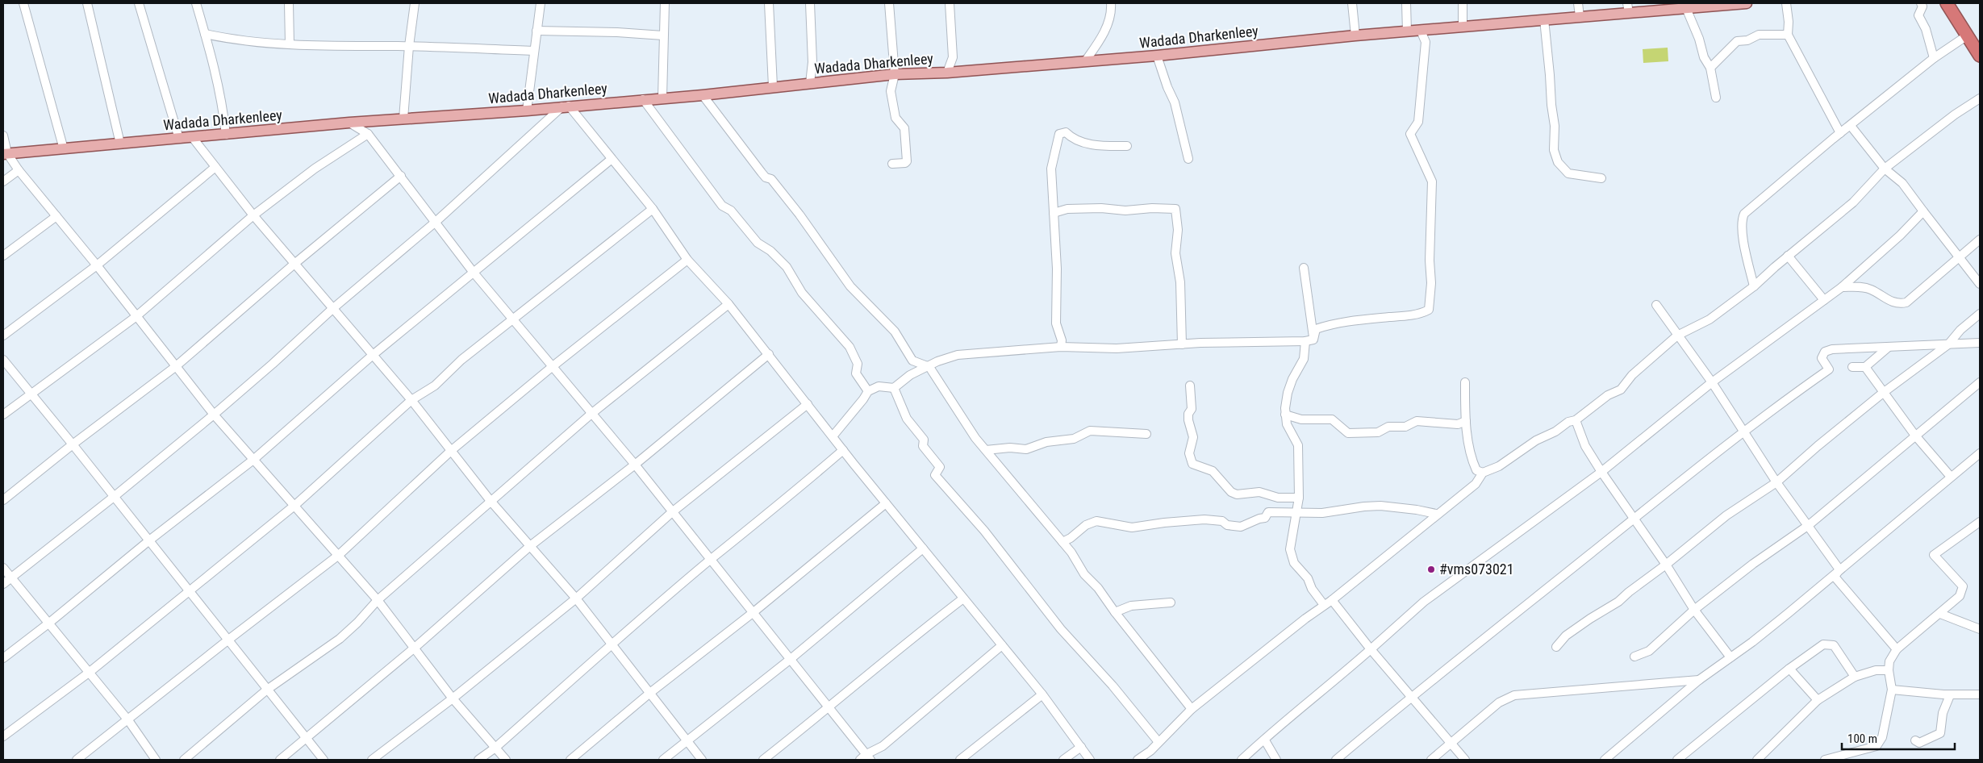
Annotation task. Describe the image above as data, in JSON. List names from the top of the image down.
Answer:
{
  "streets": {
    "main road": ["Wadada Dharkenleey"]
  },
  "places": ["#vms073021"],
  "scale_bar": "100 m"
}
